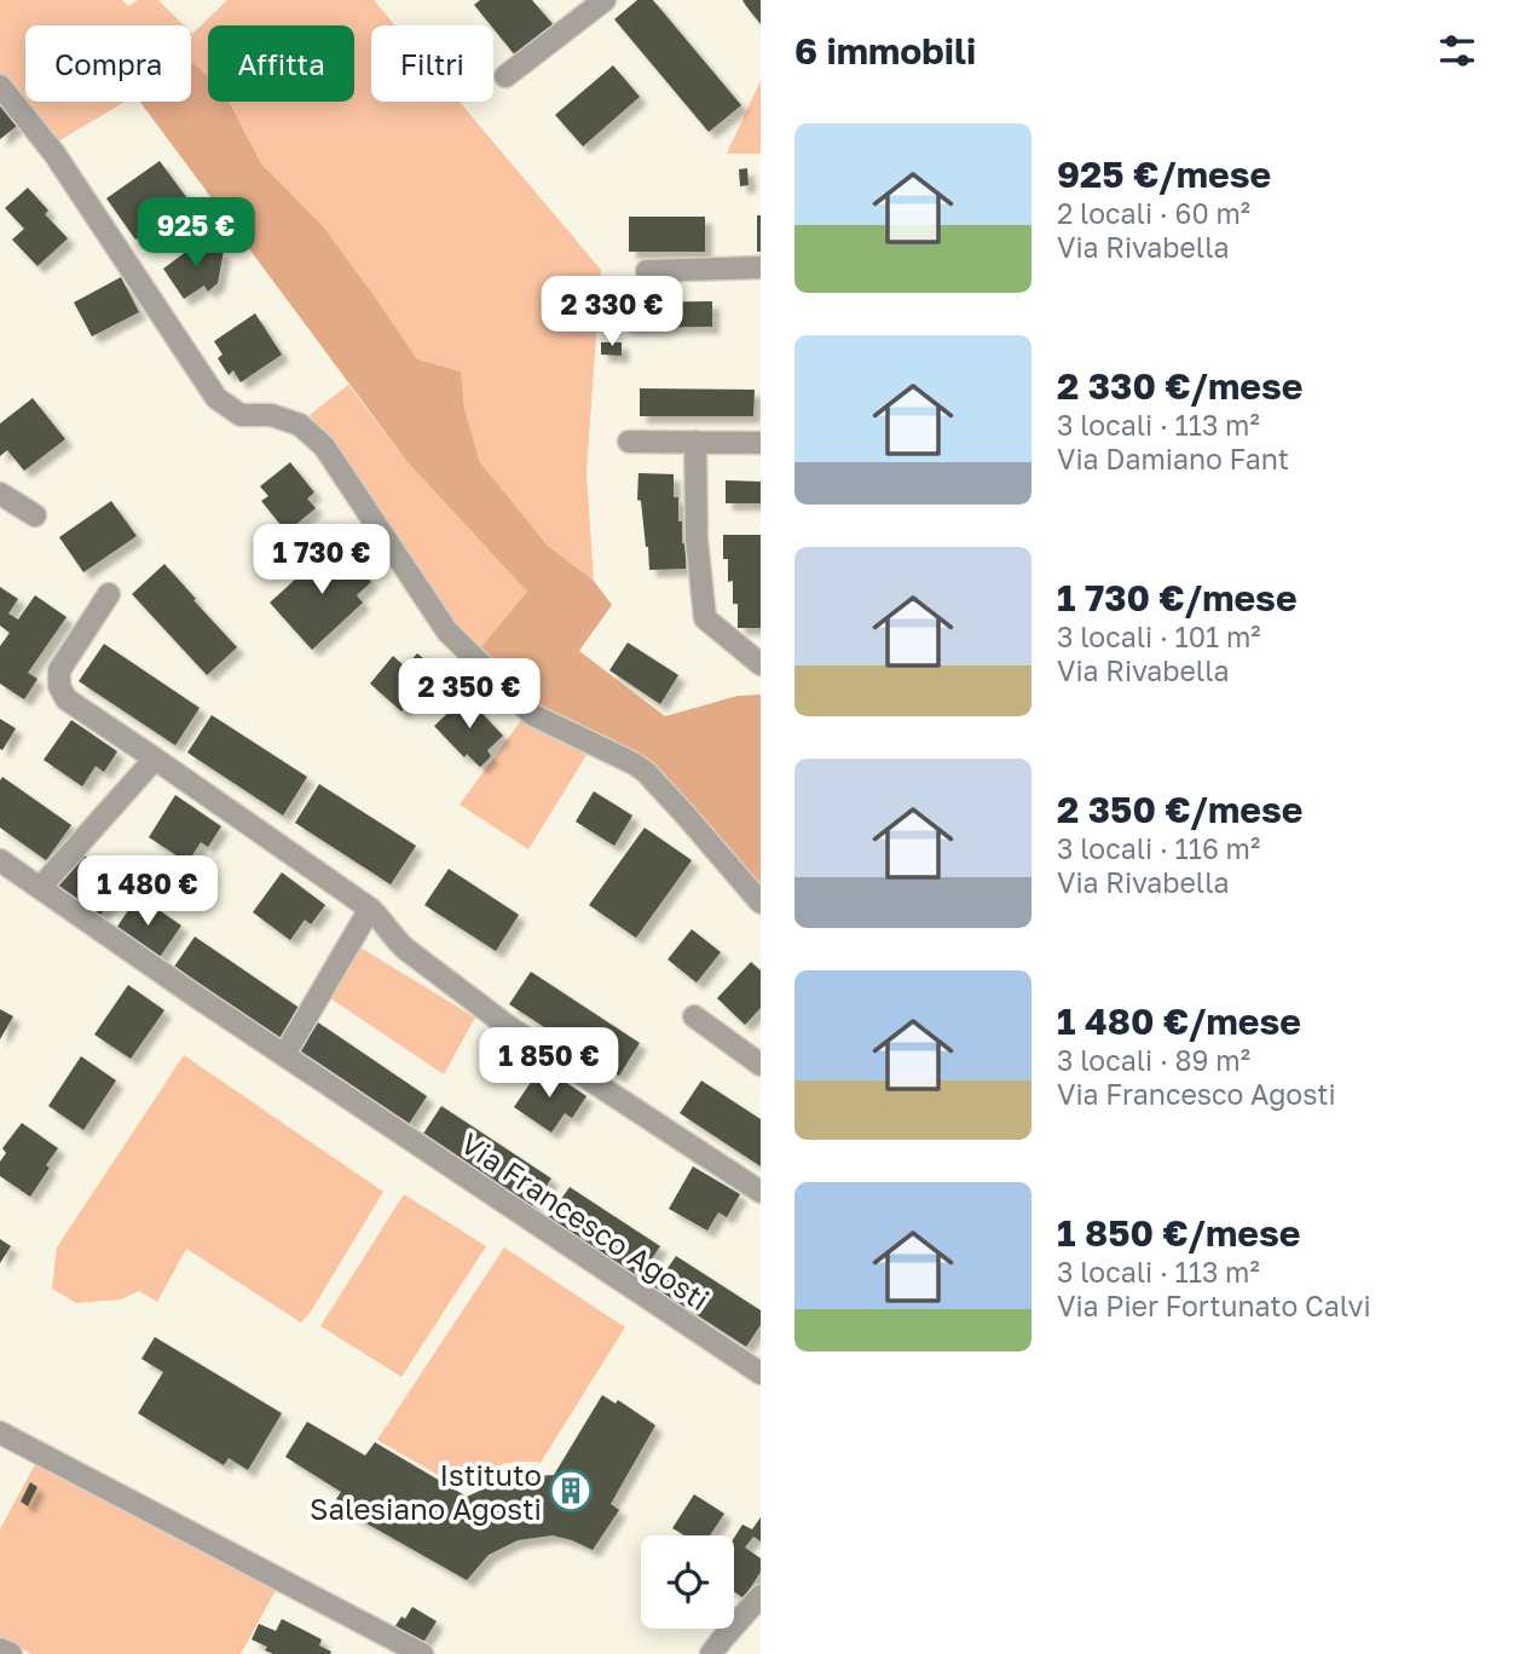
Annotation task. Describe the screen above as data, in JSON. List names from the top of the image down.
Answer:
{
  "streets": {
    "street": ["Via Francesco Agosti"]
  },
  "places": {
    "building": ["Istituto Salesiano Agosti"]
  },
  "page": {
    "heading": "6 immobili",
    "chip": ["Compra", "Affitta", "Filtri"],
    "list": [
      {
        "name": "925 €/mese",
        "note": "2 locali · 60 m² · Via Rivabella"
      },
      {
        "name": "2 330 €/mese",
        "note": "3 locali · 113 m² · Via Damiano Fant"
      },
      {
        "name": "1 730 €/mese",
        "note": "3 locali · 101 m² · Via Rivabella"
      },
      {
        "name": "2 350 €/mese",
        "note": "3 locali · 116 m² · Via Rivabella"
      },
      {
        "name": "1 480 €/mese",
        "note": "3 locali · 89 m² · Via Francesco Agosti"
      },
      {
        "name": "1 850 €/mese",
        "note": "3 locali · 113 m² · Via Pier Fortunato Calvi"
      }
    ],
    "price": [
      "925 €",
      "2 330 €",
      "1 730 €",
      "2 350 €",
      "1 480 €",
      "1 850 €"
    ]
  }
}
